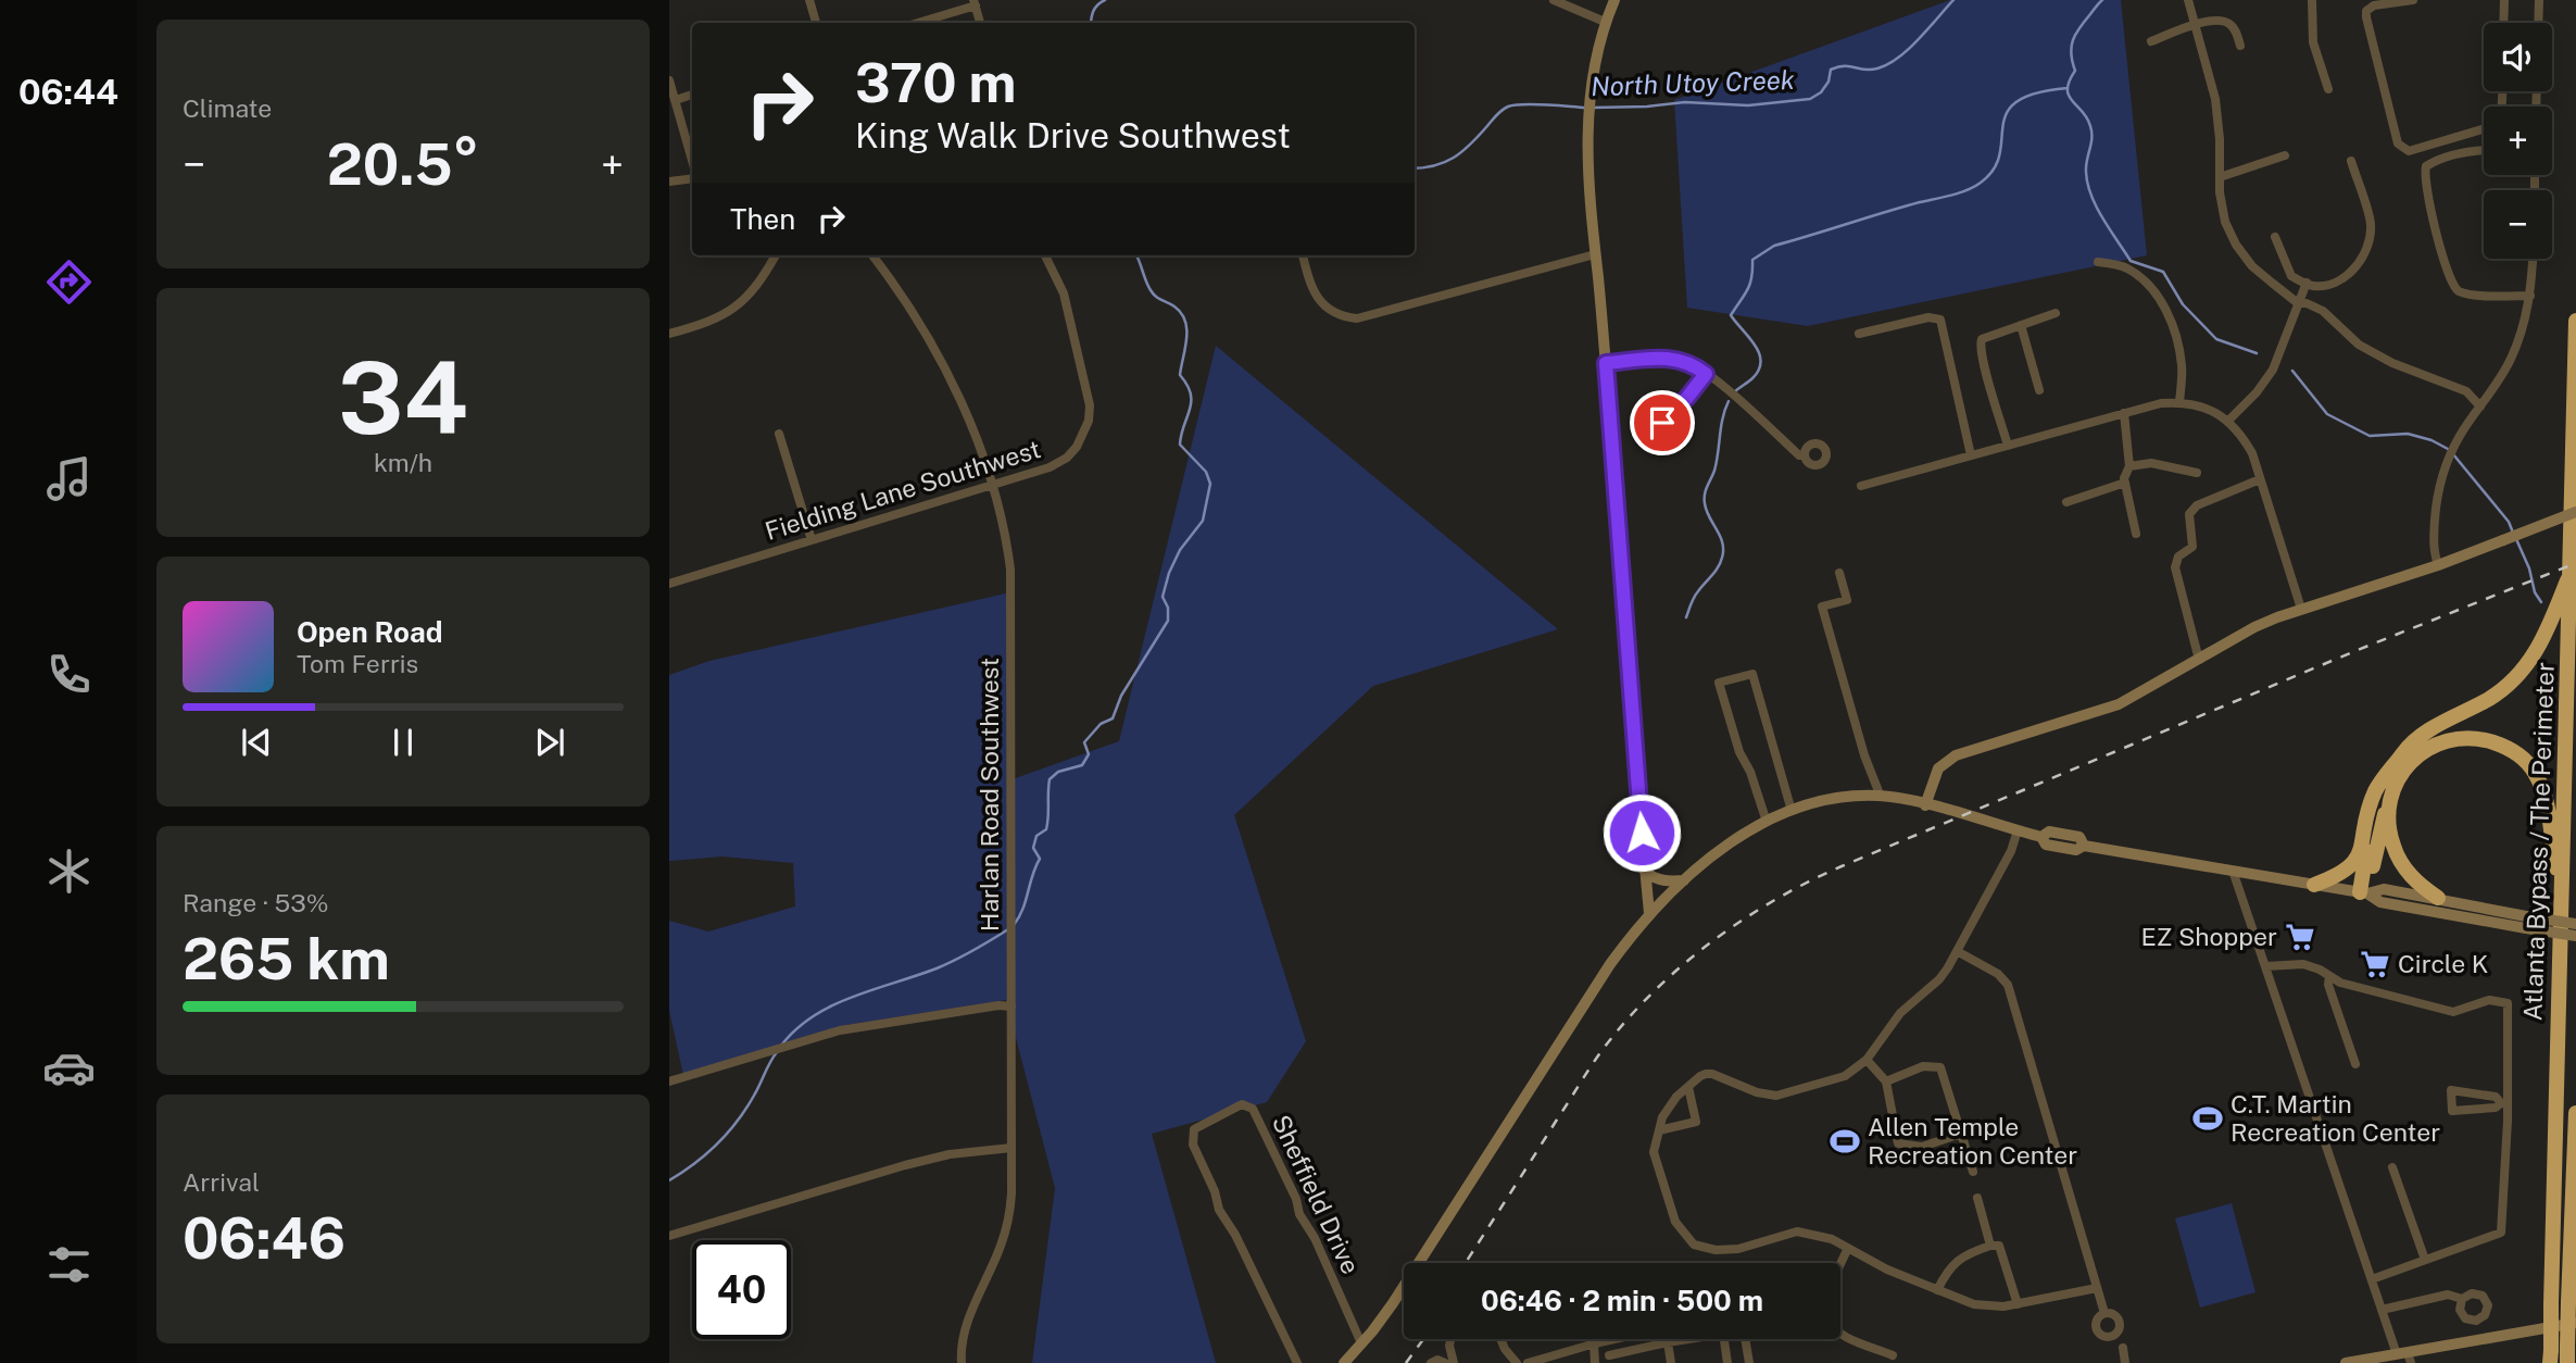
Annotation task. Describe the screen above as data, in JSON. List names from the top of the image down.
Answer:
{
  "streets": {
    "highway": ["Atlanta Bypass / The Perimeter"],
    "street": ["Fielding Lane Southwest", "Harlan Road Southwest", "Sheffield Drive"]
  },
  "crossings": [
    ["Fielding Lane Southwest", "Harlan Road Southwest"]
  ],
  "water": ["North Utoy Creek"],
  "places": {
    "supermarket": ["EZ Shopper", "Circle K"],
    "sports": ["C.T. Martin Recreation Center", "Allen Temple Recreation Center"]
  },
  "page": {
    "tabs": "06:44",
    "tile": [
      "Climate",
      ["34", "km/h"],
      ["Range · 53%", "265 km"],
      ["Arrival", "06:46"]
    ],
    "map_buttons": ["+", "−"],
    "turn": ["370 m", "King Walk Drive Southwest"],
    "heat": ["−", "20.5°", "+"],
    "then": "Then",
    "song": ["Open Road", "Tom Ferris"],
    "limit": "40",
    "trip": "06:46 · 2 min · 500 m"
  }
}
